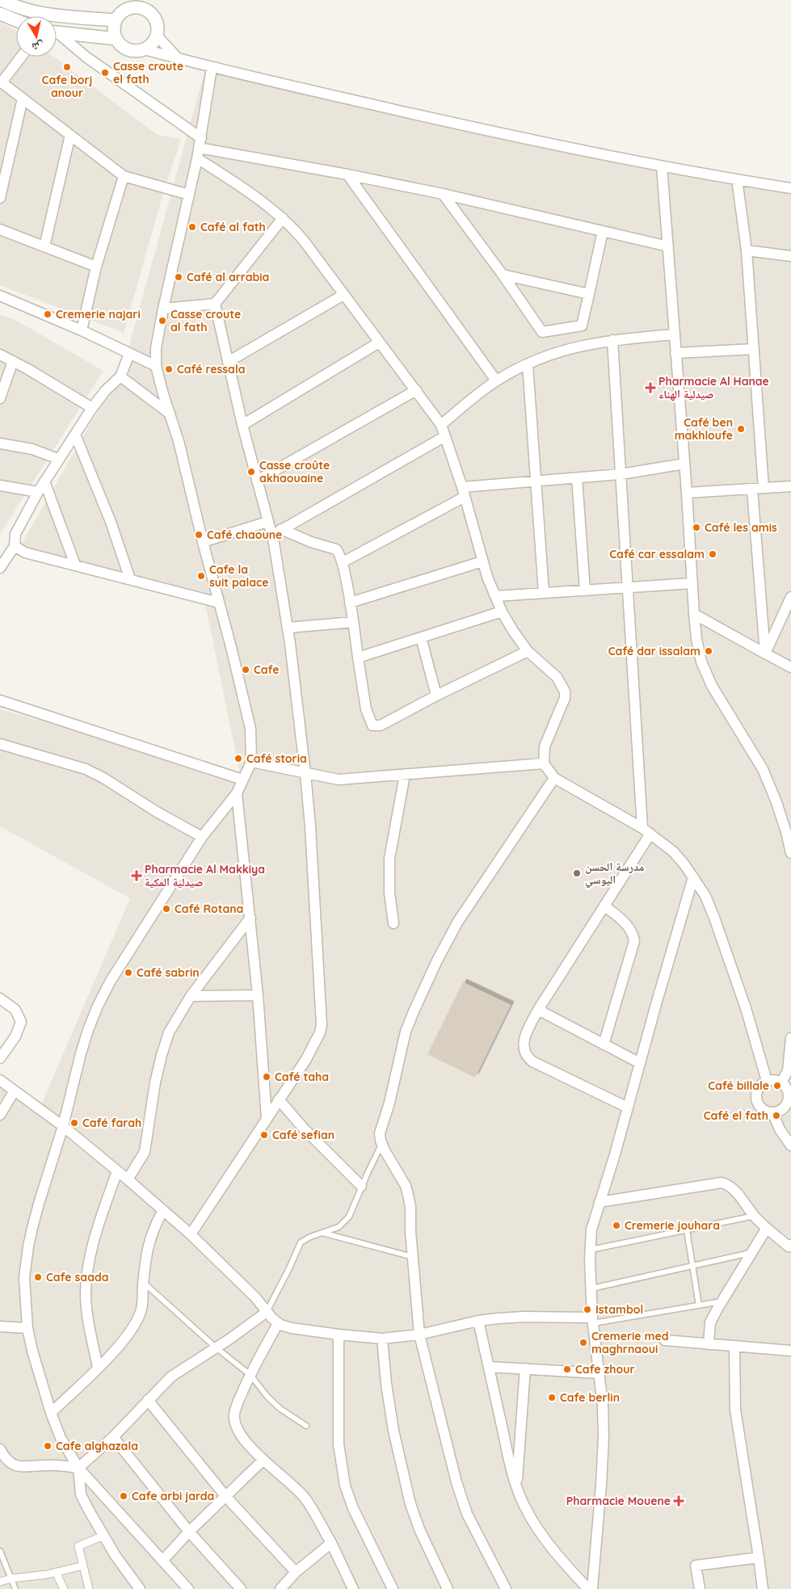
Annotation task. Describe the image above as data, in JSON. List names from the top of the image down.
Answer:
{
  "places": {
    "other": [
      "Cafe borj anour",
      "Casse croute el fath",
      "Café al fath",
      "Café al arrabia",
      "Cremerie najari",
      "Casse croute al fath",
      "Café ressala",
      "Café ben makhloufe",
      "Casse croûte akhaouaine",
      "Café les amis",
      "Café chaoune",
      "Café car essalam",
      "Cafe la suit palace",
      "Café dar issalam",
      "Cafe",
      "Café storia",
      "مدرسة الحسن اليوسي",
      "Café Rotana",
      "Café sabrin",
      "Café taha",
      "Café billale",
      "Café el fath",
      "Café farah",
      "Café sefian",
      "Cremerie jouhara",
      "Cafe saada",
      "Istambol",
      "Cremerie med maghrnaoui",
      "Cafe zhour",
      "Cafe berlin",
      "Cafe alghazala",
      "Cafe arbi jarda"
    ],
    "health": ["Pharmacie Al Hanae صيدلية الهناء", "Pharmacie Al Makkiya صيدلية المكية", "Pharmacie Mouene"]
  },
  "north": "bottom"
}
